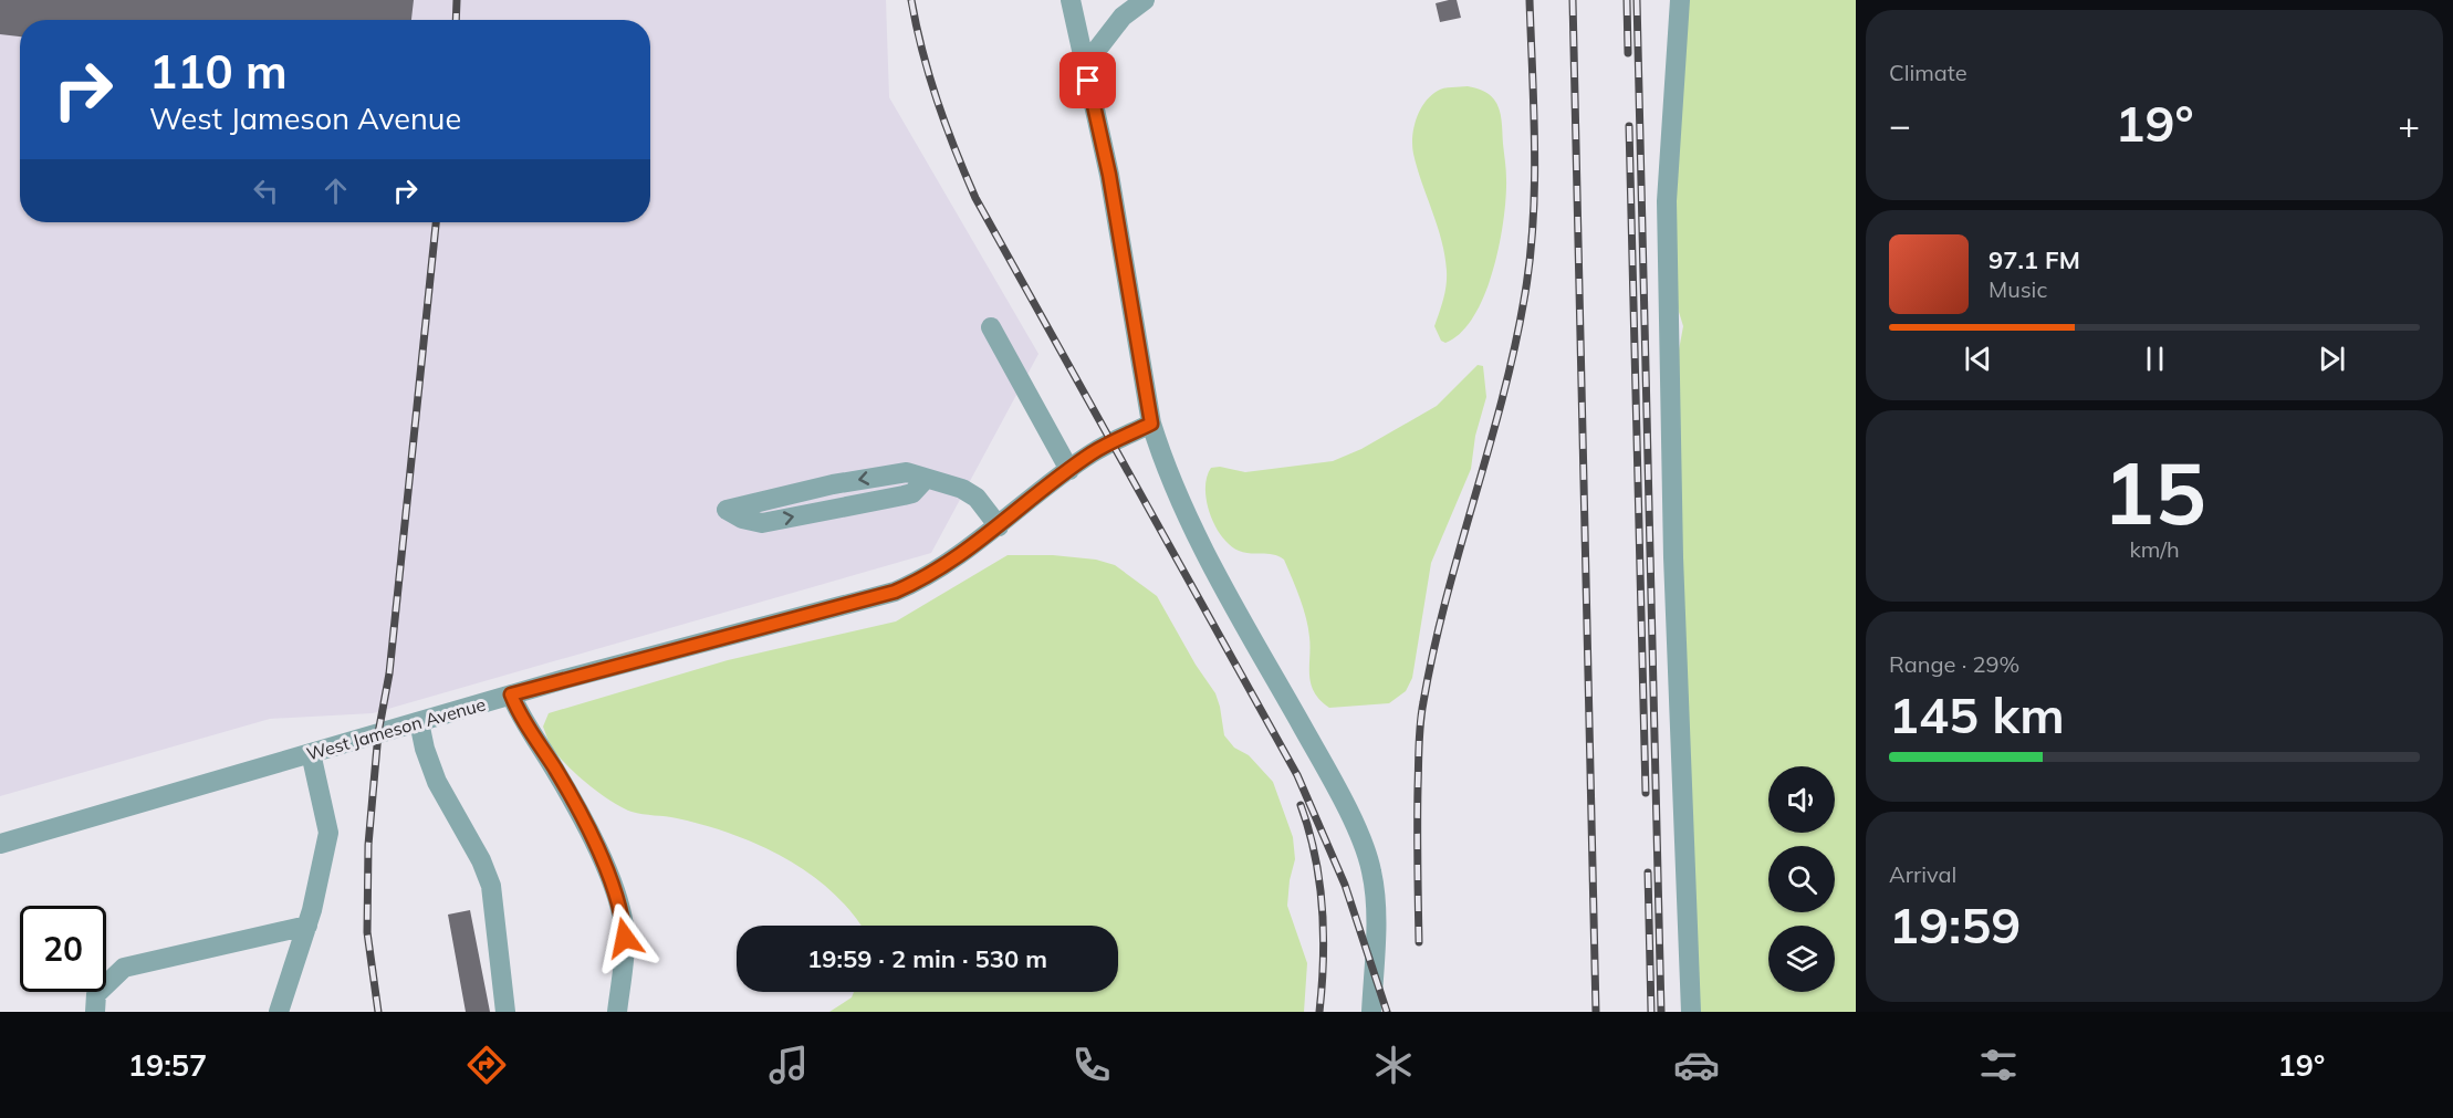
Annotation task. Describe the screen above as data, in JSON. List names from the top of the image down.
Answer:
{
  "streets": {
    "lane": ["West Jameson Avenue"]
  },
  "page": {
    "tile": [
      "Climate",
      ["15", "km/h"],
      ["Range · 29%", "145 km"],
      ["Arrival", "19:59"]
    ],
    "turn": ["110 m", "West Jameson Avenue"],
    "heat": ["−", "19°", "+"],
    "song": ["97.1 FM", "Music"],
    "limit": "20",
    "trip": "19:59 · 2 min · 530 m",
    "tabs": ["19:57", "19°"]
  }
}
